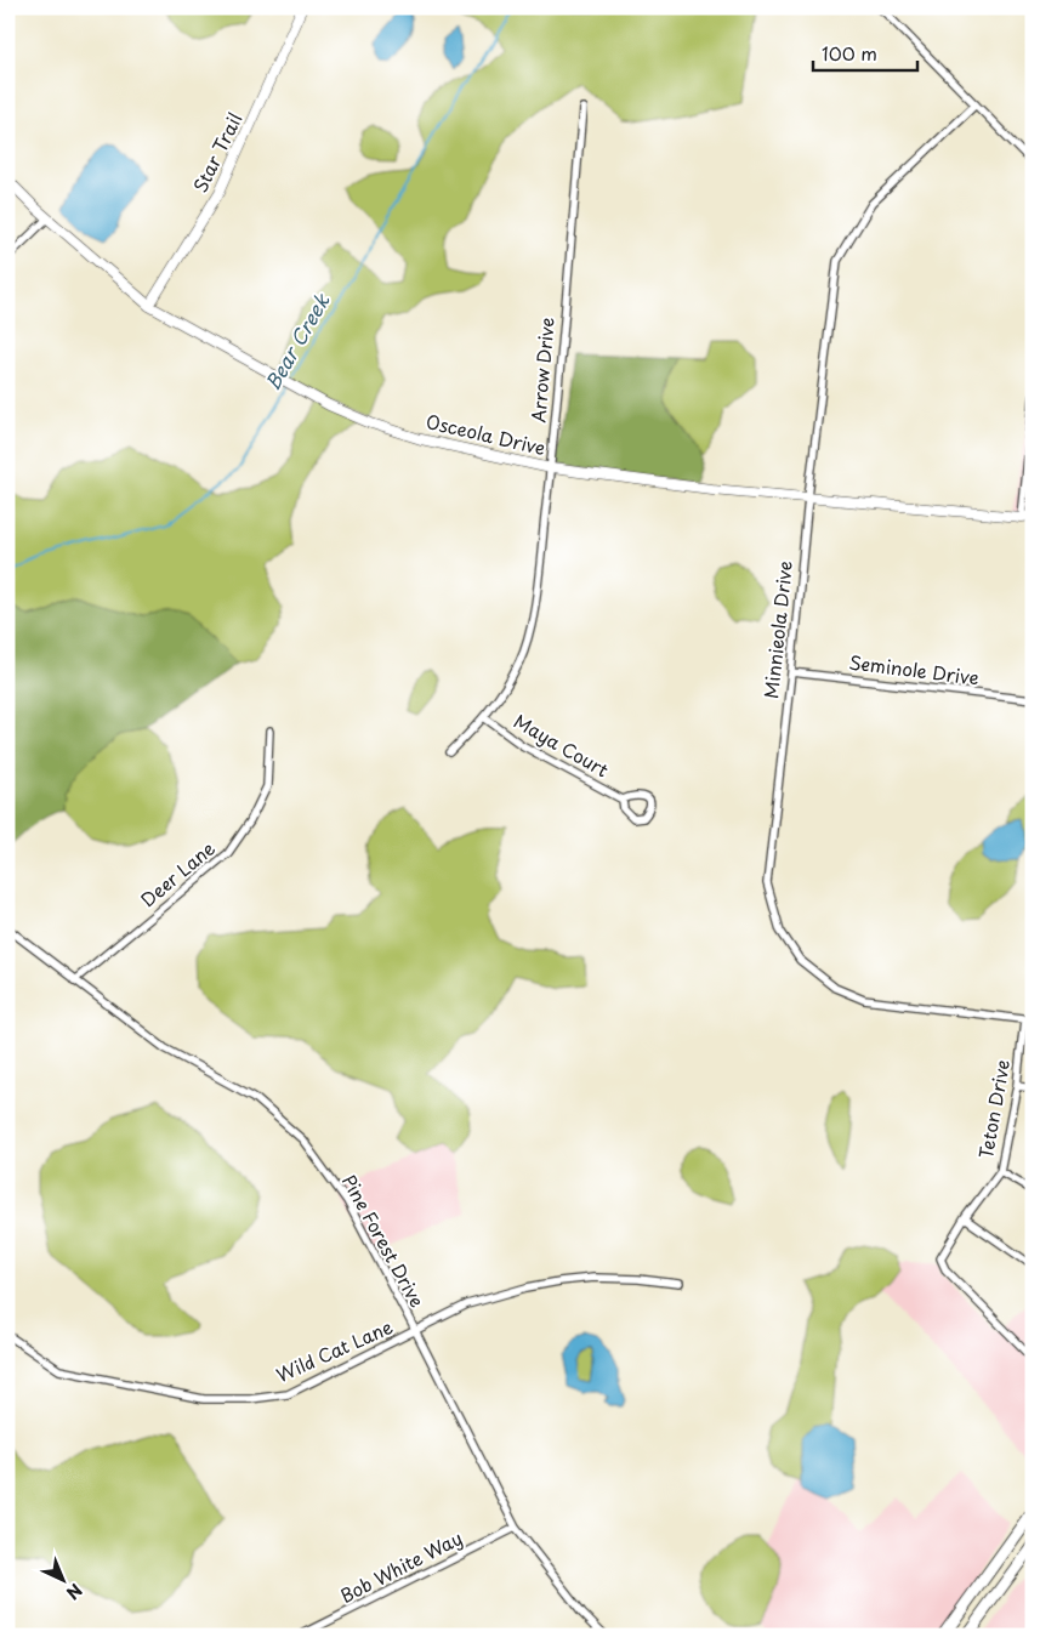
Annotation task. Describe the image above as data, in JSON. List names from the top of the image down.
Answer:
{
  "streets": {
    "street": [
      "Star Trail",
      "Arrow Drive",
      "Osceola Drive",
      "Minnieola Drive",
      "Seminole Drive",
      "Maya Court",
      "Deer Lane",
      "Teton Drive",
      "Pine Forest Drive",
      "Wild Cat Lane",
      "Bob White Way"
    ]
  },
  "crossings": [
    ["Star Trail", "Osceola Drive"],
    ["Arrow Drive", "Osceola Drive"],
    ["Arrow Drive", "Maya Court"],
    ["Osceola Drive", "Minnieola Drive"],
    ["Minnieola Drive", "Seminole Drive"],
    ["Minnieola Drive", "Teton Drive"],
    ["Deer Lane", "Pine Forest Drive"],
    ["Pine Forest Drive", "Wild Cat Lane"],
    ["Pine Forest Drive", "Bob White Way"]
  ],
  "water": ["Bear Creek"],
  "scale_bar": "100 m",
  "north": "bottom right"
}
